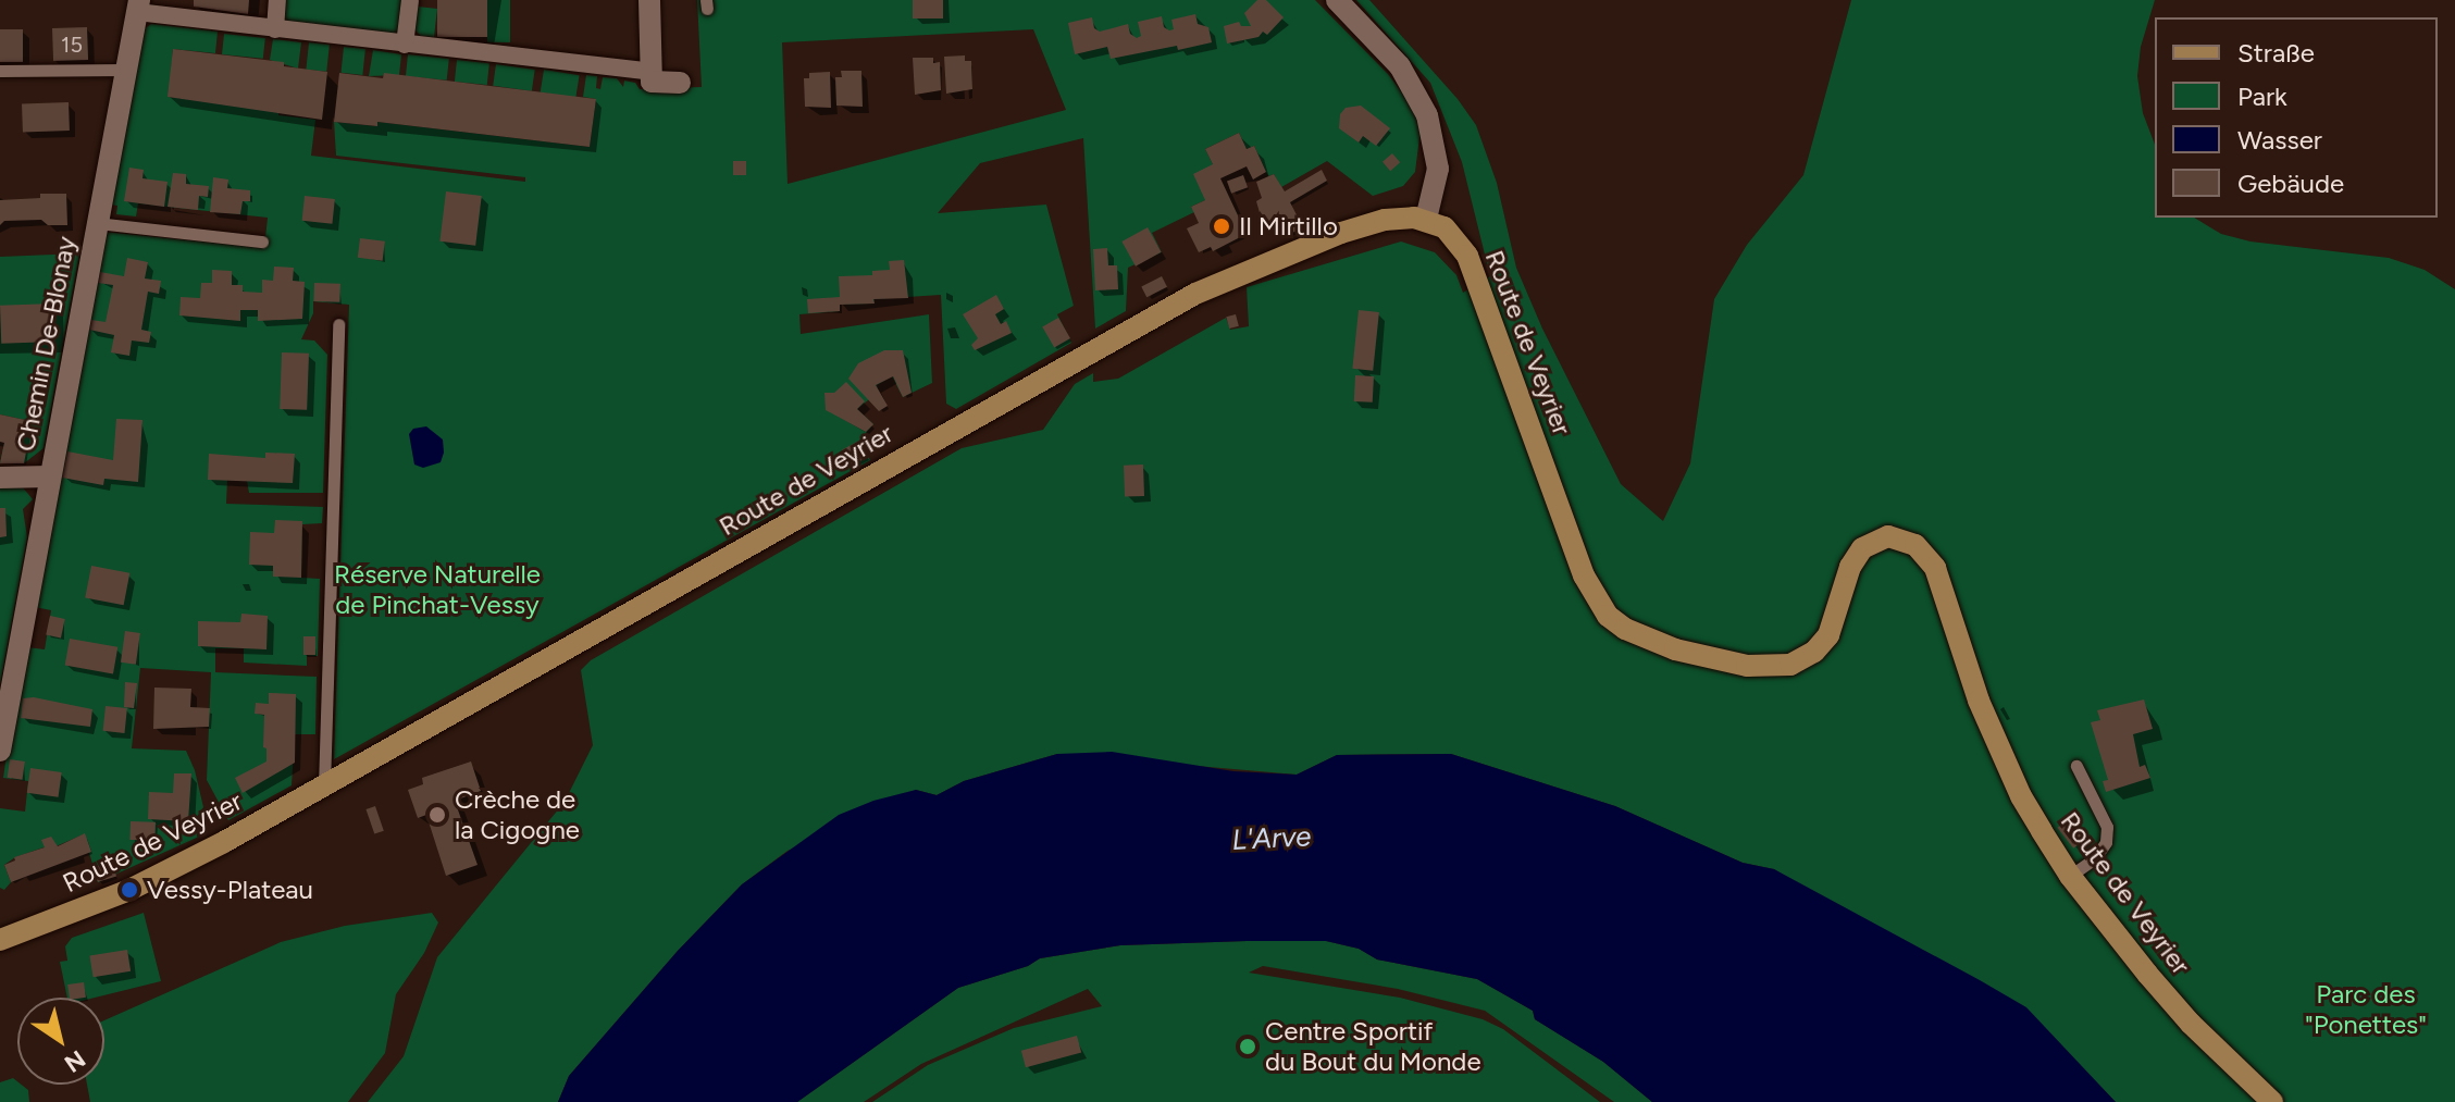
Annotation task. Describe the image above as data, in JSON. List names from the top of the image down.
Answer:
{
  "streets": {
    "main road": ["Route de Veyrier"],
    "street": ["Chemin De-Blonay"]
  },
  "water": ["L'Arve"],
  "parks": ["Réserve Naturelle de Pinchat-Vessy", "Parc des \"Ponettes\""],
  "places": [
    "Il Mirtillo",
    "Crèche de la Cigogne",
    "Vessy-Plateau",
    "Centre Sportif du Bout du Monde"
  ],
  "house_numbers": ["15"],
  "legend": [
    "Straße",
    "Park",
    "Wasser",
    "Gebäude"
  ],
  "north": "bottom right"
}
